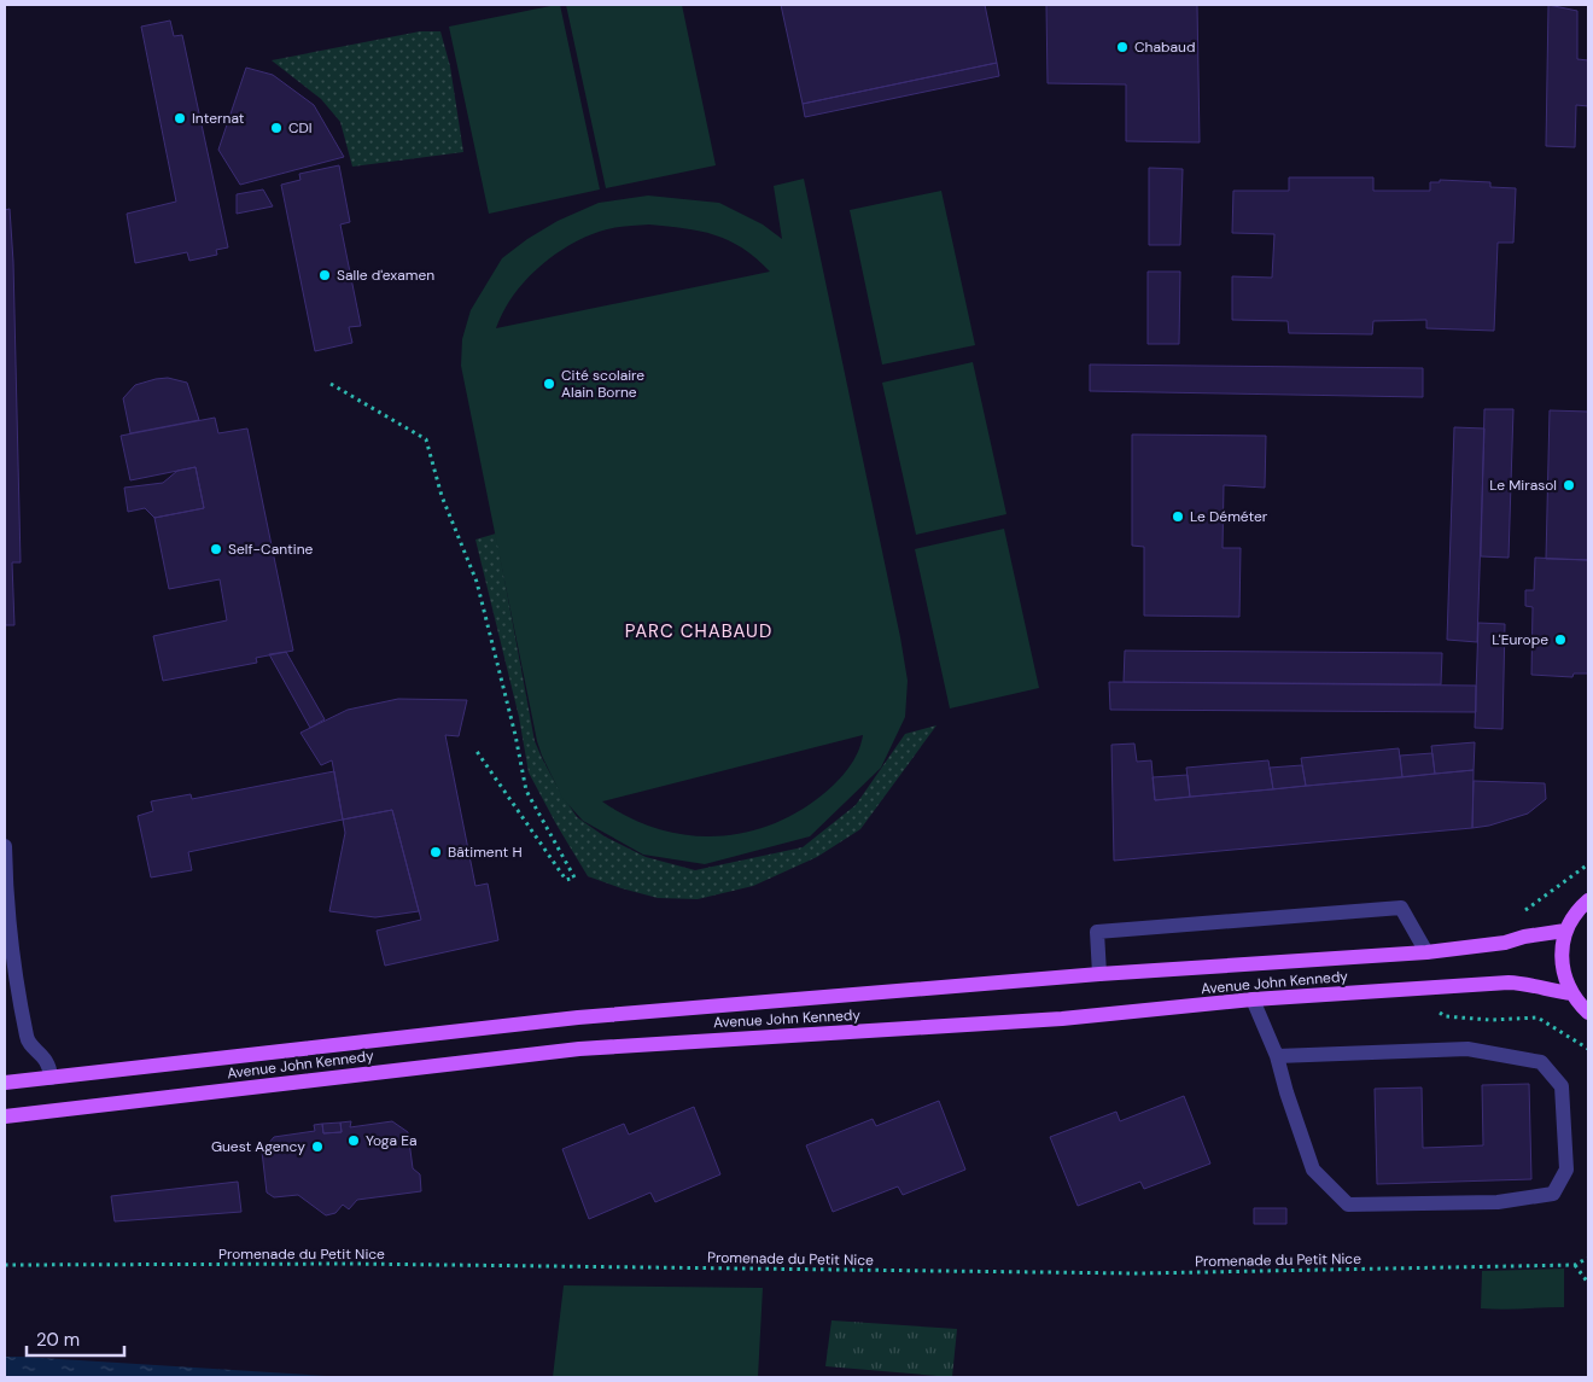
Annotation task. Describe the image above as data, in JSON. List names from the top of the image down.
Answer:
{
  "streets": {
    "main road": ["Avenue John Kennedy"],
    "path": ["Promenade du Petit Nice"]
  },
  "districts": ["PARC CHABAUD"],
  "places": [
    "Chabaud",
    "Internat",
    "CDI",
    "Salle d'examen",
    "Cité scolaire Alain Borne",
    "Le Mirasol",
    "Le Déméter",
    "Self-Cantine",
    "L'Europe",
    "Bâtiment H",
    "Yoga Ea",
    "Guest Agency"
  ],
  "scale_bar": "20 m"
}
